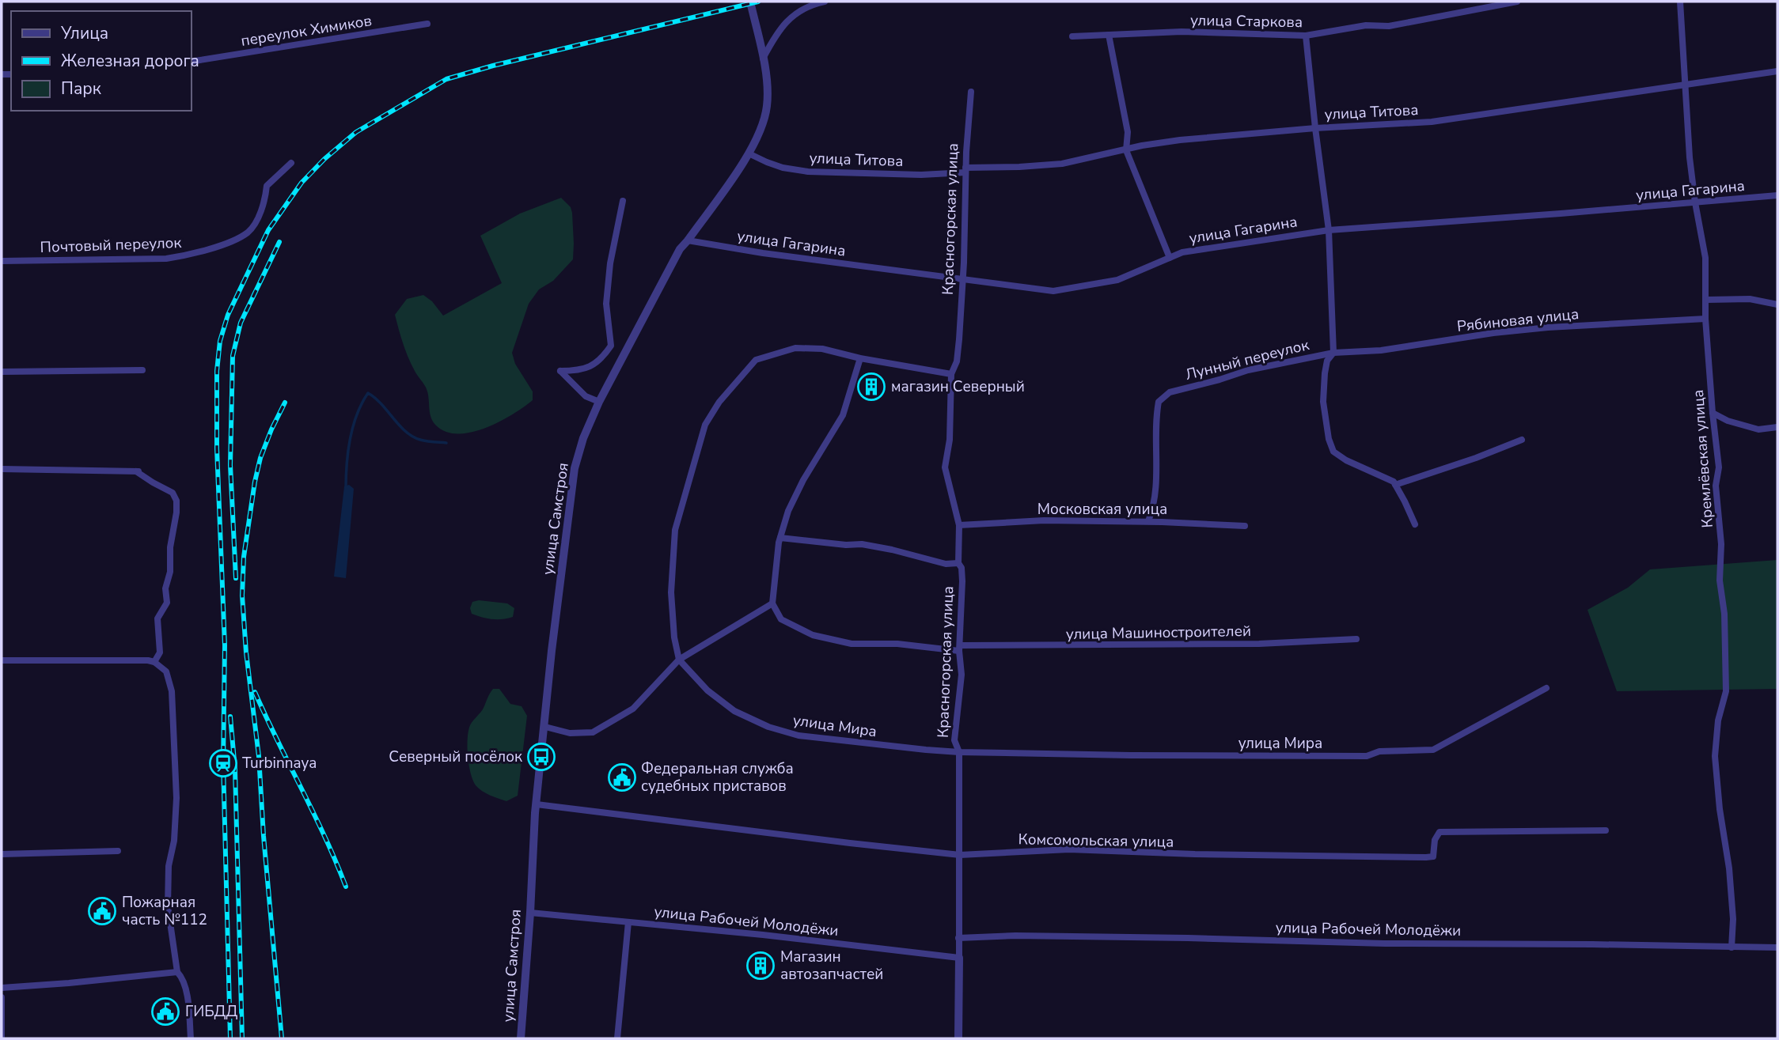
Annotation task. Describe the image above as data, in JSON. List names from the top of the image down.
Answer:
{
  "streets": {
    "street": [
      "улица Старкова",
      "переулок Химиков",
      "улица Титова",
      "улица Гагарина",
      "Красногорская улица",
      "Почтовый переулок",
      "Рябиновая улица",
      "Лунный переулок",
      "Кремлёвская улица",
      "Московская улица",
      "улица Самстроя",
      "улица Машиностроителей",
      "улица Мира",
      "Комсомольская улица",
      "улица Рабочей Молодёжи"
    ]
  },
  "crossings": [
    ["улица Титова", "Красногорская улица"],
    ["улица Титова", "Кремлёвская улица"],
    ["улица Титова", "улица Самстроя"],
    ["улица Гагарина", "Красногорская улица"],
    ["улица Гагарина", "Кремлёвская улица"],
    ["улица Гагарина", "улица Самстроя"],
    ["Красногорская улица", "Московская улица"],
    ["Красногорская улица", "улица Машиностроителей"],
    ["Красногорская улица", "улица Мира"],
    ["Красногорская улица", "Комсомольская улица"],
    ["Красногорская улица", "улица Рабочей Молодёжи"],
    ["Рябиновая улица", "Лунный переулок"],
    ["Рябиновая улица", "Кремлёвская улица"],
    ["Лунный переулок", "Московская улица"],
    ["Кремлёвская улица", "улица Рабочей Молодёжи"],
    ["улица Самстроя", "Комсомольская улица"],
    ["улица Самстроя", "улица Рабочей Молодёжи"]
  ],
  "places": {
    "building": ["магазин Северный", "Магазин автозапчастей"],
    "bus stop": ["Северный посёлок"],
    "station": ["Turbinnaya"],
    "public building": ["Федеральная служба судебных приставов", "Пожарная часть №112", "ГИБДД"]
  },
  "legend": ["Улица", "Железная дорога", "Парк"]
}
